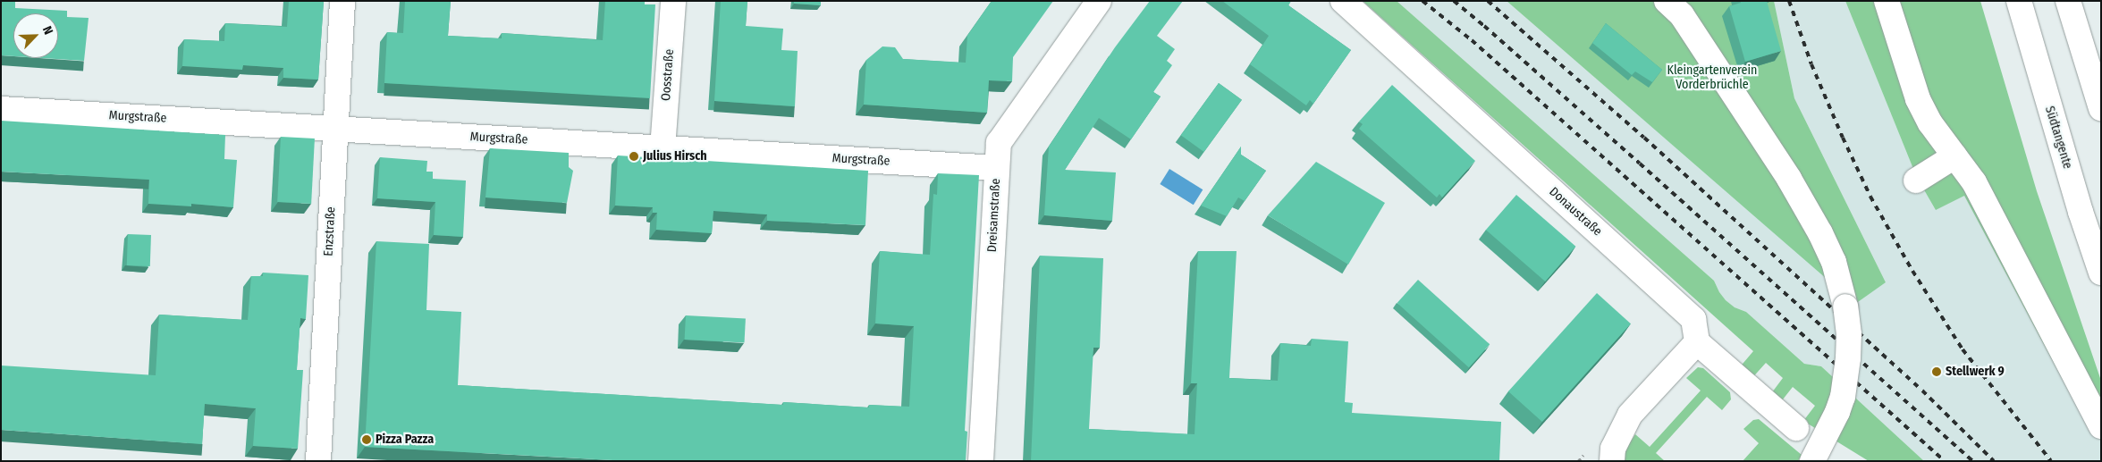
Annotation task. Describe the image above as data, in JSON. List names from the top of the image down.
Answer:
{
  "streets": {
    "main road": [
      "Oosstraße",
      "Murgstraße",
      "Südtangente",
      "Donaustraße",
      "Dreisamstraße",
      "Enzstraße"
    ]
  },
  "crossings": [
    ["Oosstraße", "Murgstraße"],
    ["Murgstraße", "Dreisamstraße"],
    ["Murgstraße", "Enzstraße"]
  ],
  "parks": ["Kleingartenverein Vorderbrüchle"],
  "places": ["Julius Hirsch", "Stellwerk 9", "Pizza Pazza"],
  "north": "top right"
}
